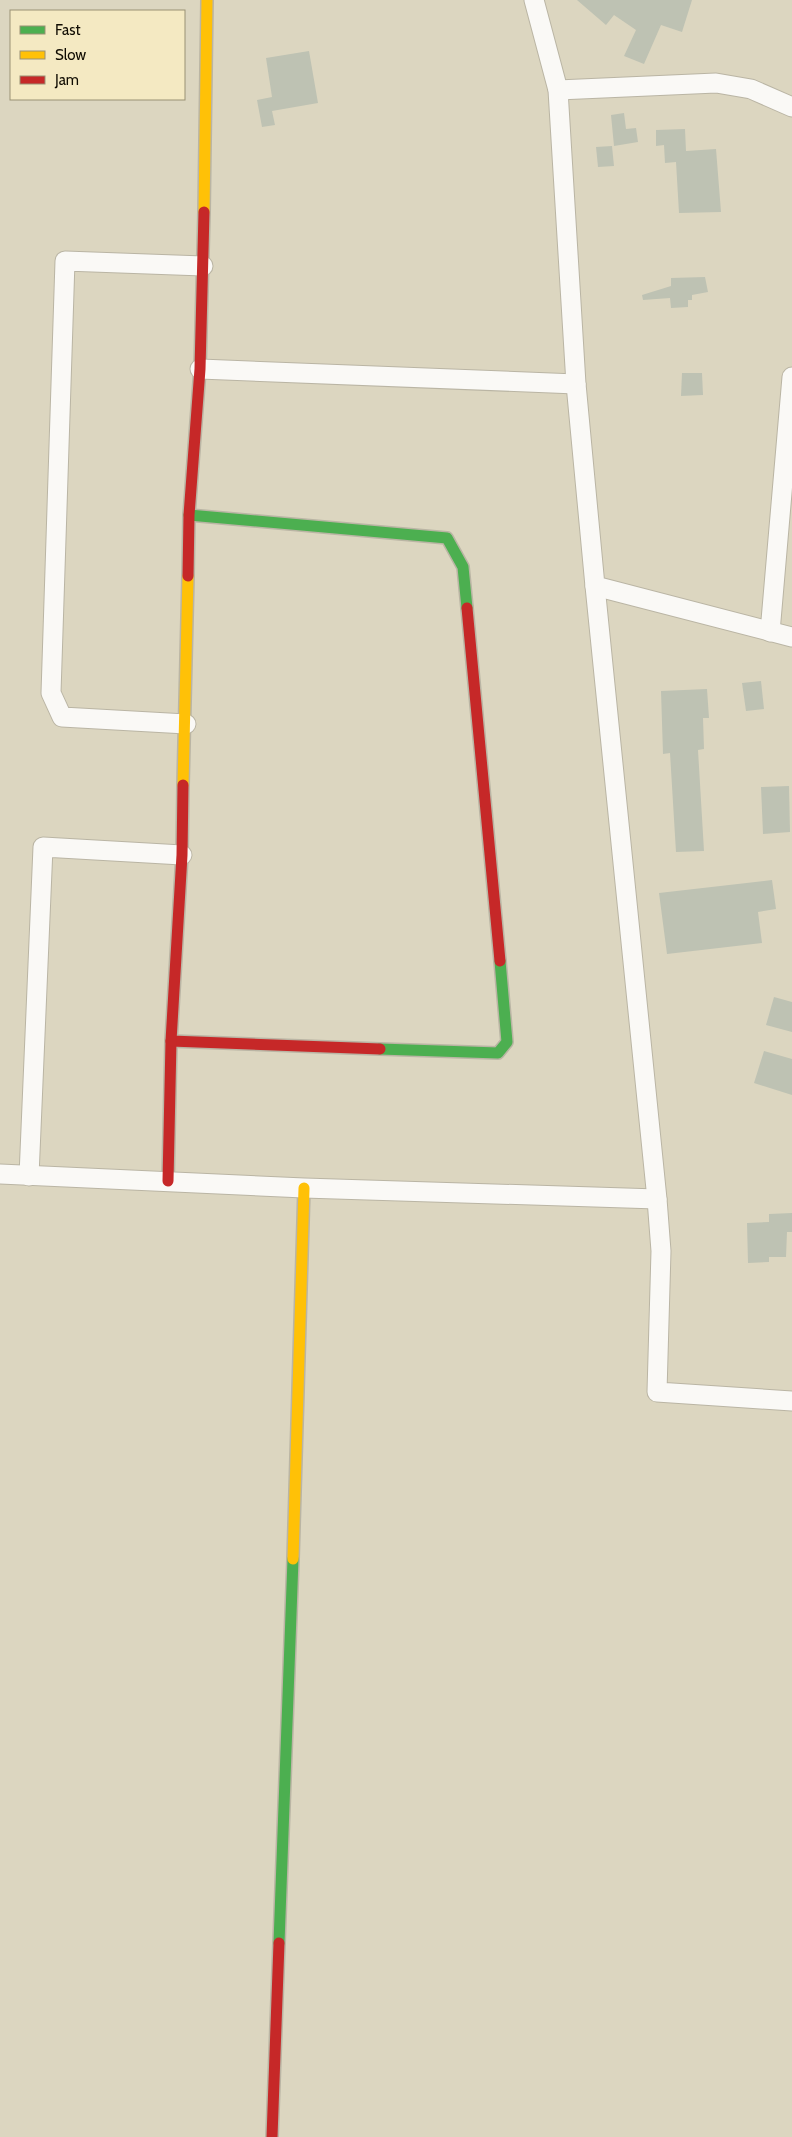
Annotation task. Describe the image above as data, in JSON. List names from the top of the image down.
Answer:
{
  "legend": ["Fast", "Slow", "Jam"]
}
